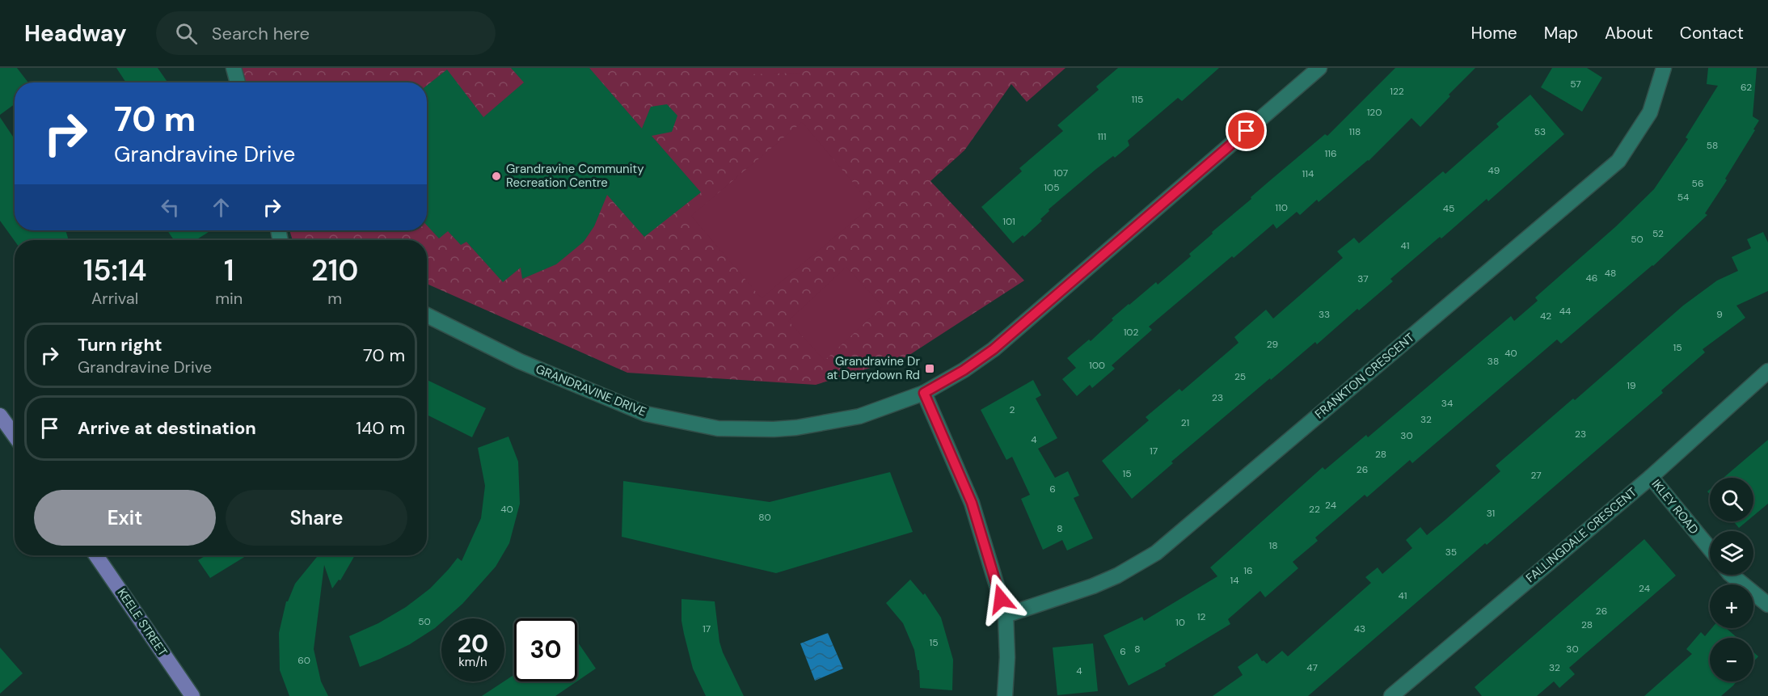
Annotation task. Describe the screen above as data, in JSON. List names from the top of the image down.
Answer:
{
  "streets": {
    "main road": ["KEELE STREET"],
    "street": [
      "FRANKTON CRESCENT",
      "GRANDRAVINE DRIVE",
      "IKLEY ROAD",
      "FALLINGDALE CRESCENT"
    ]
  },
  "crossings": [
    ["IKLEY ROAD", "FALLINGDALE CRESCENT"]
  ],
  "places": {
    "other": ["Grandravine Community Recreation Centre"],
    "transit": ["Grandravine Dr at Derrydown Rd"]
  },
  "house_numbers": [
    "57",
    "62",
    "122",
    "115",
    "120",
    "118",
    "53",
    "111",
    "58",
    "116",
    "49",
    "107",
    "114",
    "56",
    "105",
    "54",
    "110",
    "45",
    "101",
    "52",
    "50",
    "41",
    "48",
    "46",
    "37",
    "44",
    "33",
    "9",
    "42",
    "102",
    "29",
    "15",
    "40",
    "38",
    "100",
    "25",
    "19",
    "23",
    "34",
    "2",
    "32",
    "21",
    "23",
    "30",
    "4",
    "17",
    "28",
    "26",
    "15",
    "27",
    "6",
    "24",
    "40",
    "22",
    "31",
    "80",
    "8",
    "18",
    "35",
    "16",
    "14",
    "24",
    "41",
    "26",
    "12",
    "50",
    "10",
    "28",
    "17",
    "43",
    "15",
    "8",
    "30",
    "6",
    "60",
    "47",
    "32",
    "4"
  ],
  "page": {
    "header": "Headway",
    "search": "Search here",
    "nav": [
      "Home",
      "Map",
      "About",
      "Contact"
    ],
    "turn": ["70 m", "Grandravine Drive"],
    "eta": [
      "15:14",
      "Arrival",
      "1",
      "min",
      "210",
      "m"
    ],
    "list": [
      {
        "name": "Turn right",
        "note": "Grandravine Drive",
        "value": "70 m"
      },
      {
        "name": "Arrive at destination",
        "value": "140 m"
      }
    ],
    "map_buttons": ["+", "−"],
    "buttons": ["Exit", "Share"],
    "speed": "20 km/h",
    "limit": "30"
  }
}
